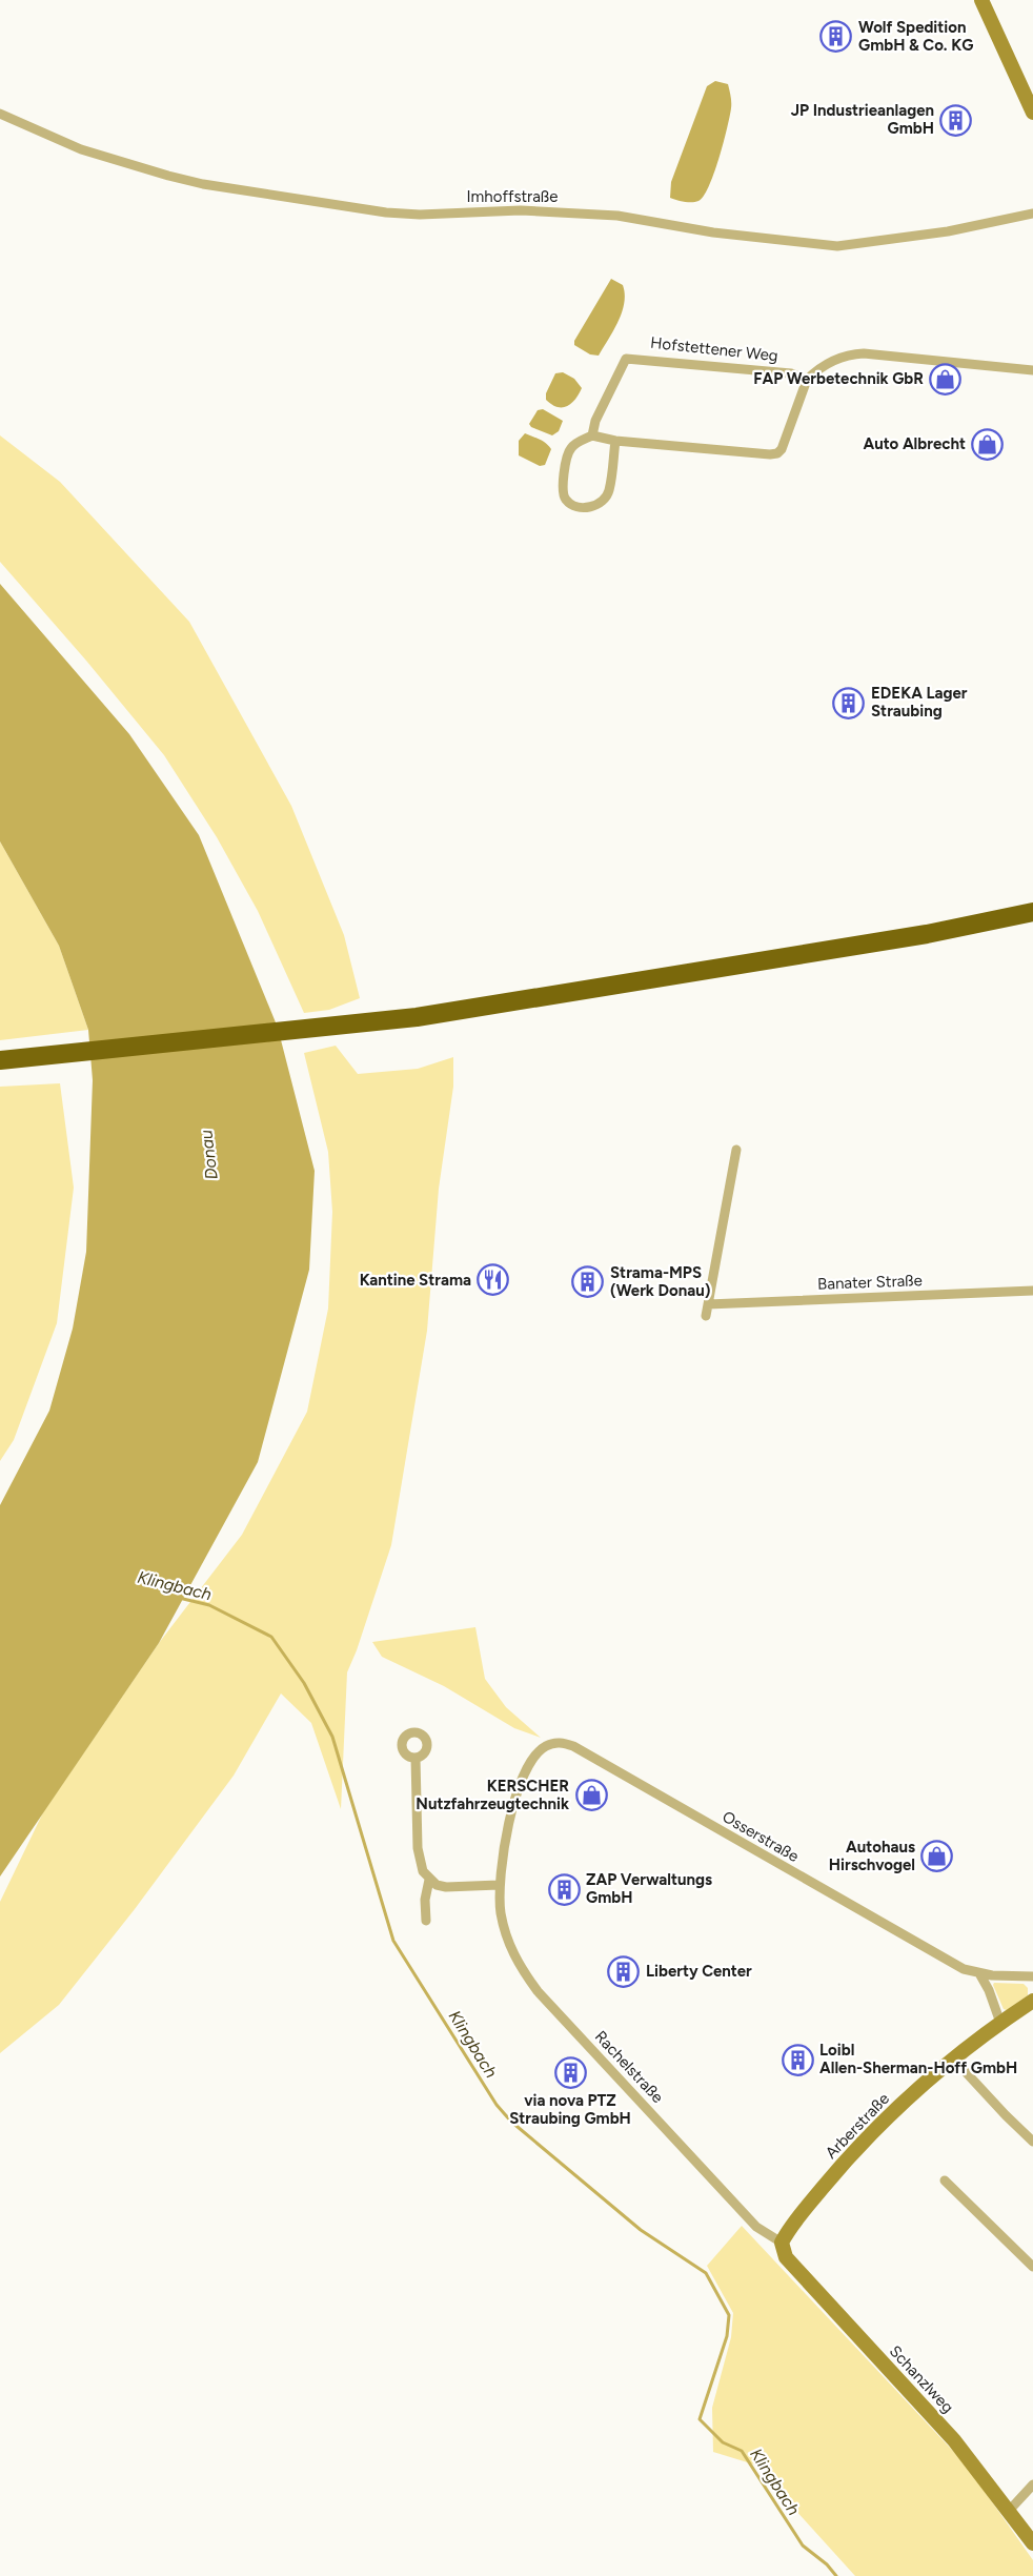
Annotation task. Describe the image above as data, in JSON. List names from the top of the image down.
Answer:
{
  "streets": {
    "street": [
      "Imhoffstraße",
      "Hofstettener Weg",
      "Banater Straße",
      "Osserstraße",
      "Rachelstraße",
      "Arberstraße",
      "Schanzlweg"
    ]
  },
  "crossings": [
    ["Osserstraße", "Rachelstraße"],
    ["Rachelstraße", "Arberstraße"],
    ["Rachelstraße", "Schanzlweg"],
    ["Arberstraße", "Schanzlweg"]
  ],
  "water": ["Donau", "Klingbach"],
  "places": {
    "building": [
      "Wolf Spedition GmbH & Co. KG",
      "JP Industrieanlagen GmbH",
      "EDEKA Lager Straubing",
      "Strama-MPS (Werk Donau)",
      "ZAP Verwaltungs GmbH",
      "Liberty Center",
      "Loibl Allen-Sherman-Hoff GmbH",
      "via nova PTZ Straubing GmbH"
    ],
    "shop": [
      "FAP Werbetechnik GbR",
      "Auto Albrecht",
      "KERSCHER Nutzfahrzeugtechnik",
      "Autohaus Hirschvogel"
    ],
    "restaurant": ["Kantine Strama"]
  }
}
